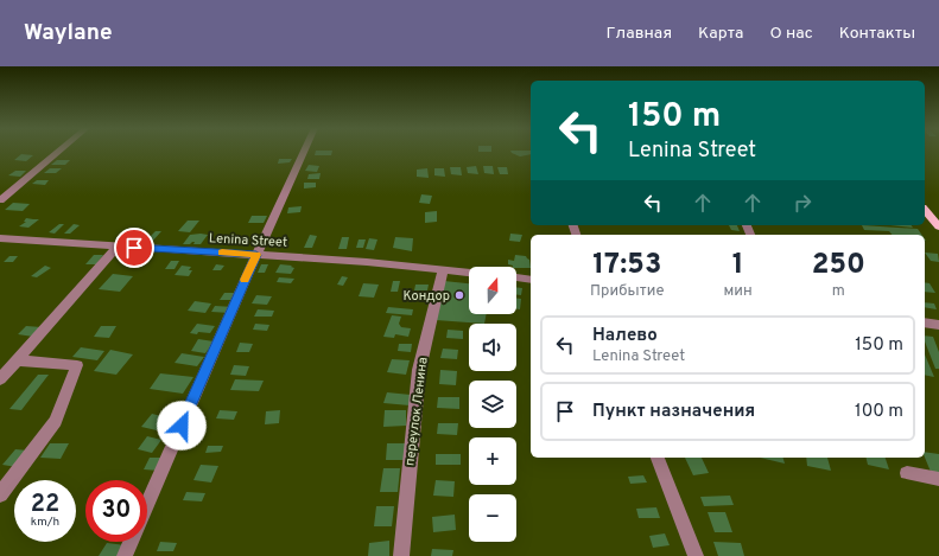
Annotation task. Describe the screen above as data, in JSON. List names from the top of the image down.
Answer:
{
  "streets": {
    "street": ["Lenina Street", "переулок Ленина"]
  },
  "crossings": [
    ["Lenina Street", "переулок Ленина"]
  ],
  "places": ["Кондор"],
  "north": "top",
  "page": {
    "header": "Waylane",
    "nav": [
      "Главная",
      "Карта",
      "О нас",
      "Контакты"
    ],
    "turn": ["150 m", "Lenina Street"],
    "eta": [
      "17:53",
      "Прибытие",
      "1",
      "мин",
      "250",
      "m"
    ],
    "map_buttons": ["+", "−"],
    "list": [
      {
        "name": "Налево",
        "note": "Lenina Street",
        "value": "150 m"
      },
      {
        "name": "Пункт назначения",
        "value": "100 m"
      }
    ],
    "speed": "22 km/h",
    "limit": "30"
  }
}
